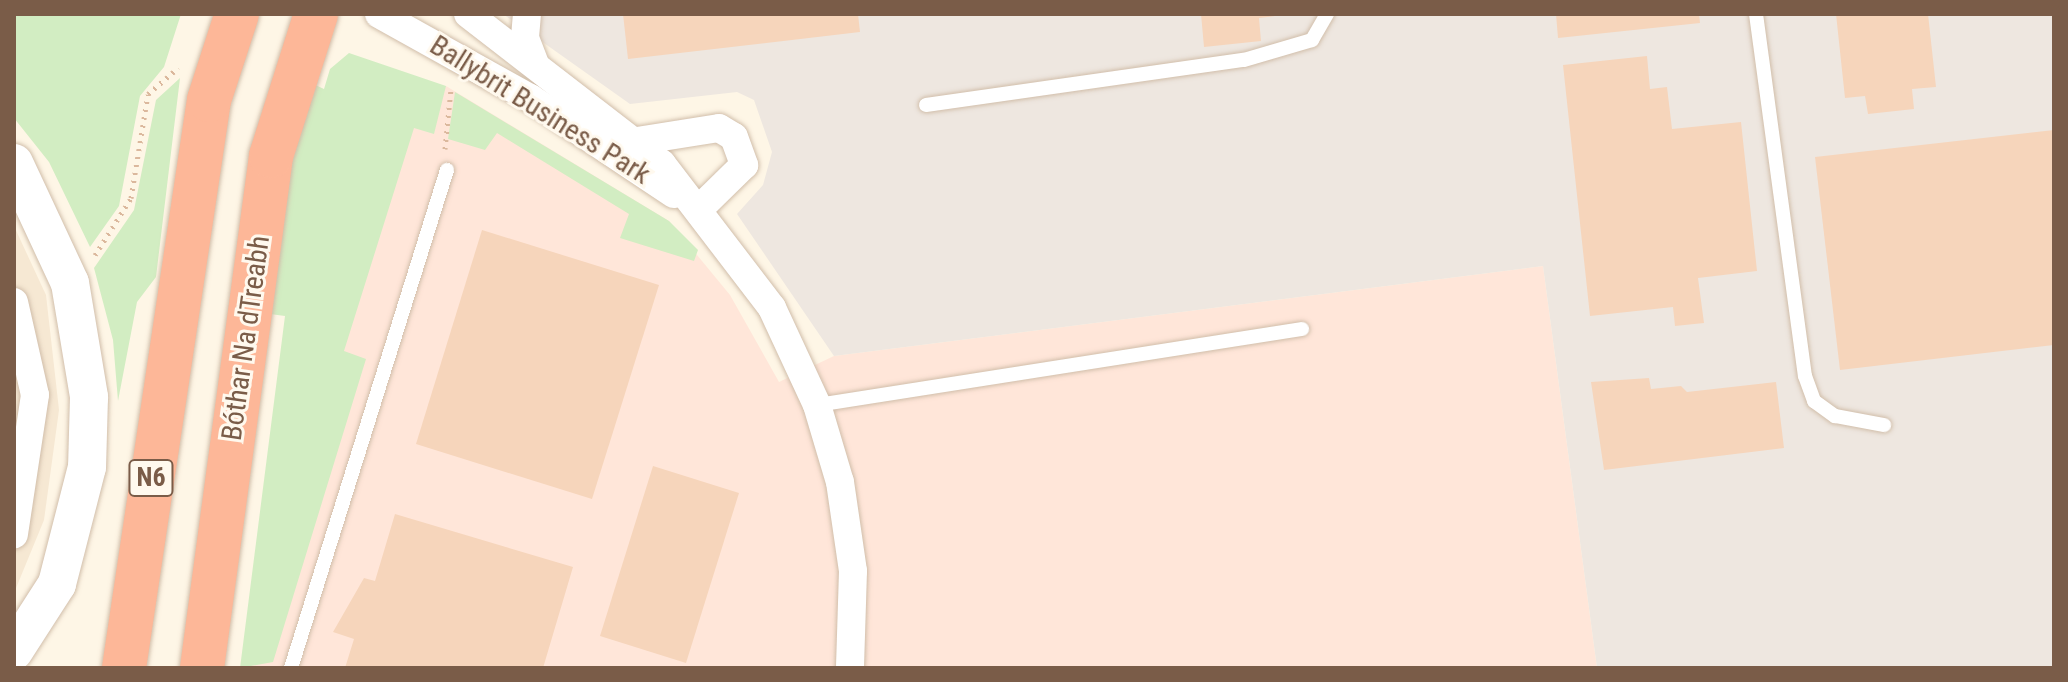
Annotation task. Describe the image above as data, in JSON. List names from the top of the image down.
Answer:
{
  "streets": {
    "highway": ["Bóthar Na dTreabh", "N6"],
    "street": ["Ballybrit Business Park"]
  }
}
